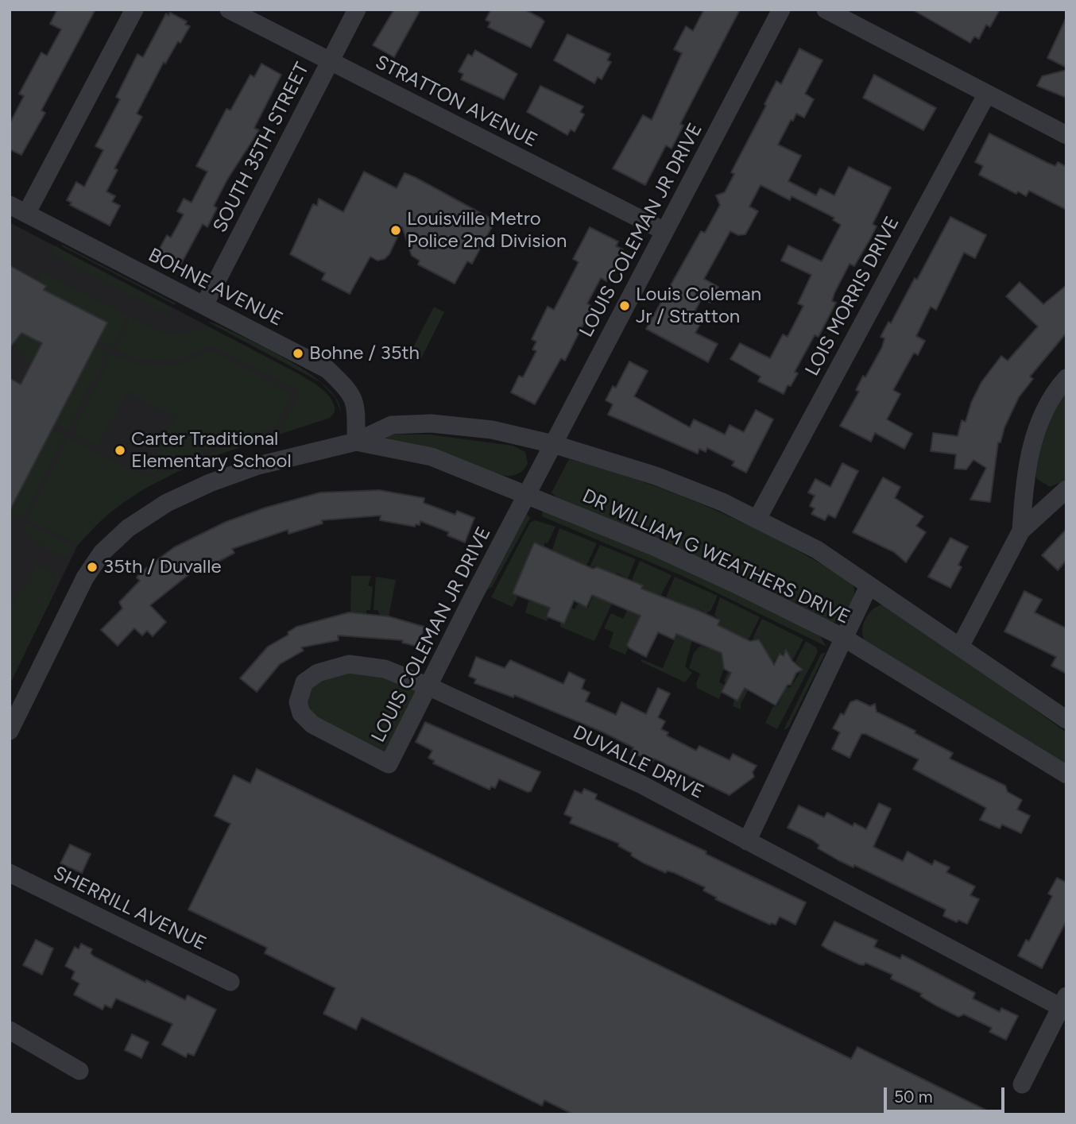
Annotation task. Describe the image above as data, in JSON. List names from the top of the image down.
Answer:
{
  "streets": {
    "street": [
      "STRATTON AVENUE",
      "SOUTH 35TH STREET",
      "LOUIS COLEMAN JR DRIVE",
      "BOHNE AVENUE",
      "LOIS MORRIS DRIVE",
      "DR WILLIAM G WEATHERS DRIVE",
      "DUVALLE DRIVE",
      "SHERRILL AVENUE"
    ]
  },
  "crossings": [
    ["STRATTON AVENUE", "SOUTH 35TH STREET"],
    ["STRATTON AVENUE", "LOUIS COLEMAN JR DRIVE"],
    ["SOUTH 35TH STREET", "BOHNE AVENUE"],
    ["LOUIS COLEMAN JR DRIVE", "DR WILLIAM G WEATHERS DRIVE"],
    ["LOUIS COLEMAN JR DRIVE", "DUVALLE DRIVE"],
    ["BOHNE AVENUE", "DR WILLIAM G WEATHERS DRIVE"],
    ["LOIS MORRIS DRIVE", "DR WILLIAM G WEATHERS DRIVE"]
  ],
  "places": [
    "Louisville Metro Police 2nd Division",
    "Louis Coleman Jr / Stratton",
    "Bohne / 35th",
    "Carter Traditional Elementary School",
    "35th / Duvalle"
  ],
  "scale_bar": "50 m"
}
